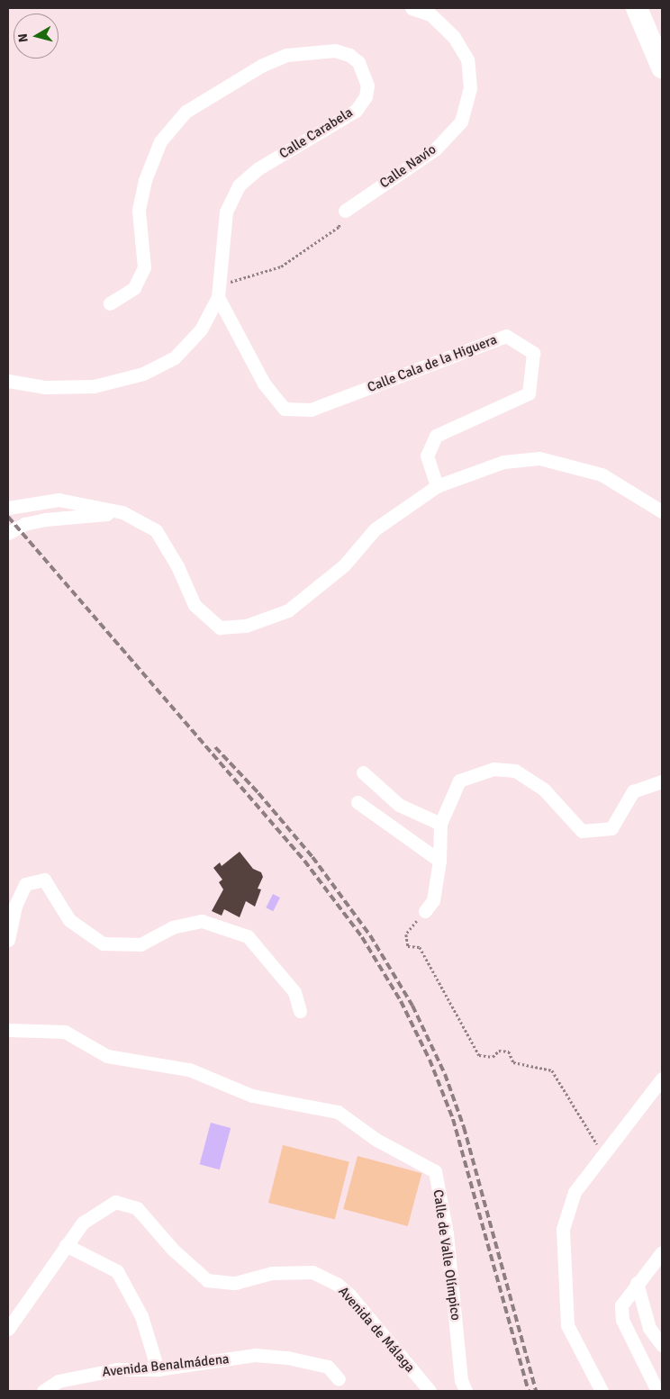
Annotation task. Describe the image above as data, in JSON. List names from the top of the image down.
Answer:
{
  "streets": {
    "street": [
      "Calle Carabela",
      "Calle Navío",
      "Calle Cala de la Higuera",
      "Calle de Valle Olímpico",
      "Avenida de Málaga",
      "Avenida Benalmádena"
    ]
  },
  "crossings": [
    ["Calle Carabela", "Calle Cala de la Higuera"]
  ],
  "north": "left"
}
